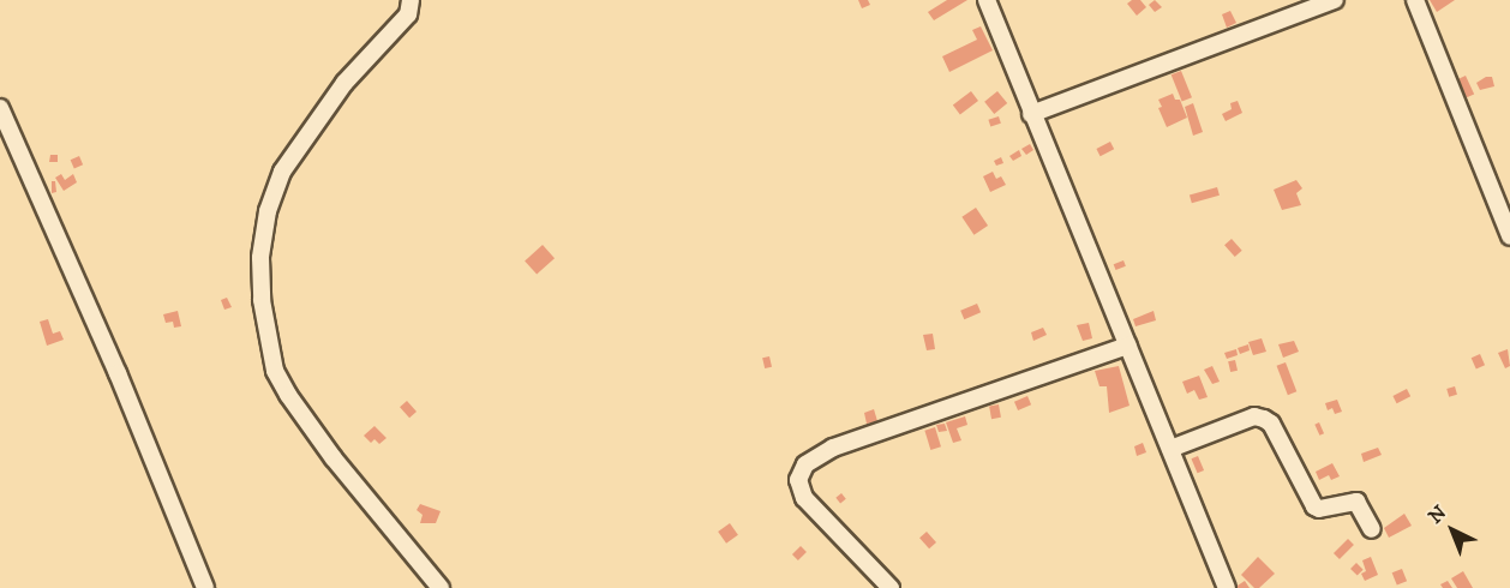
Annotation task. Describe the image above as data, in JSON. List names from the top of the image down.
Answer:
{
  "north": "top left"
}
